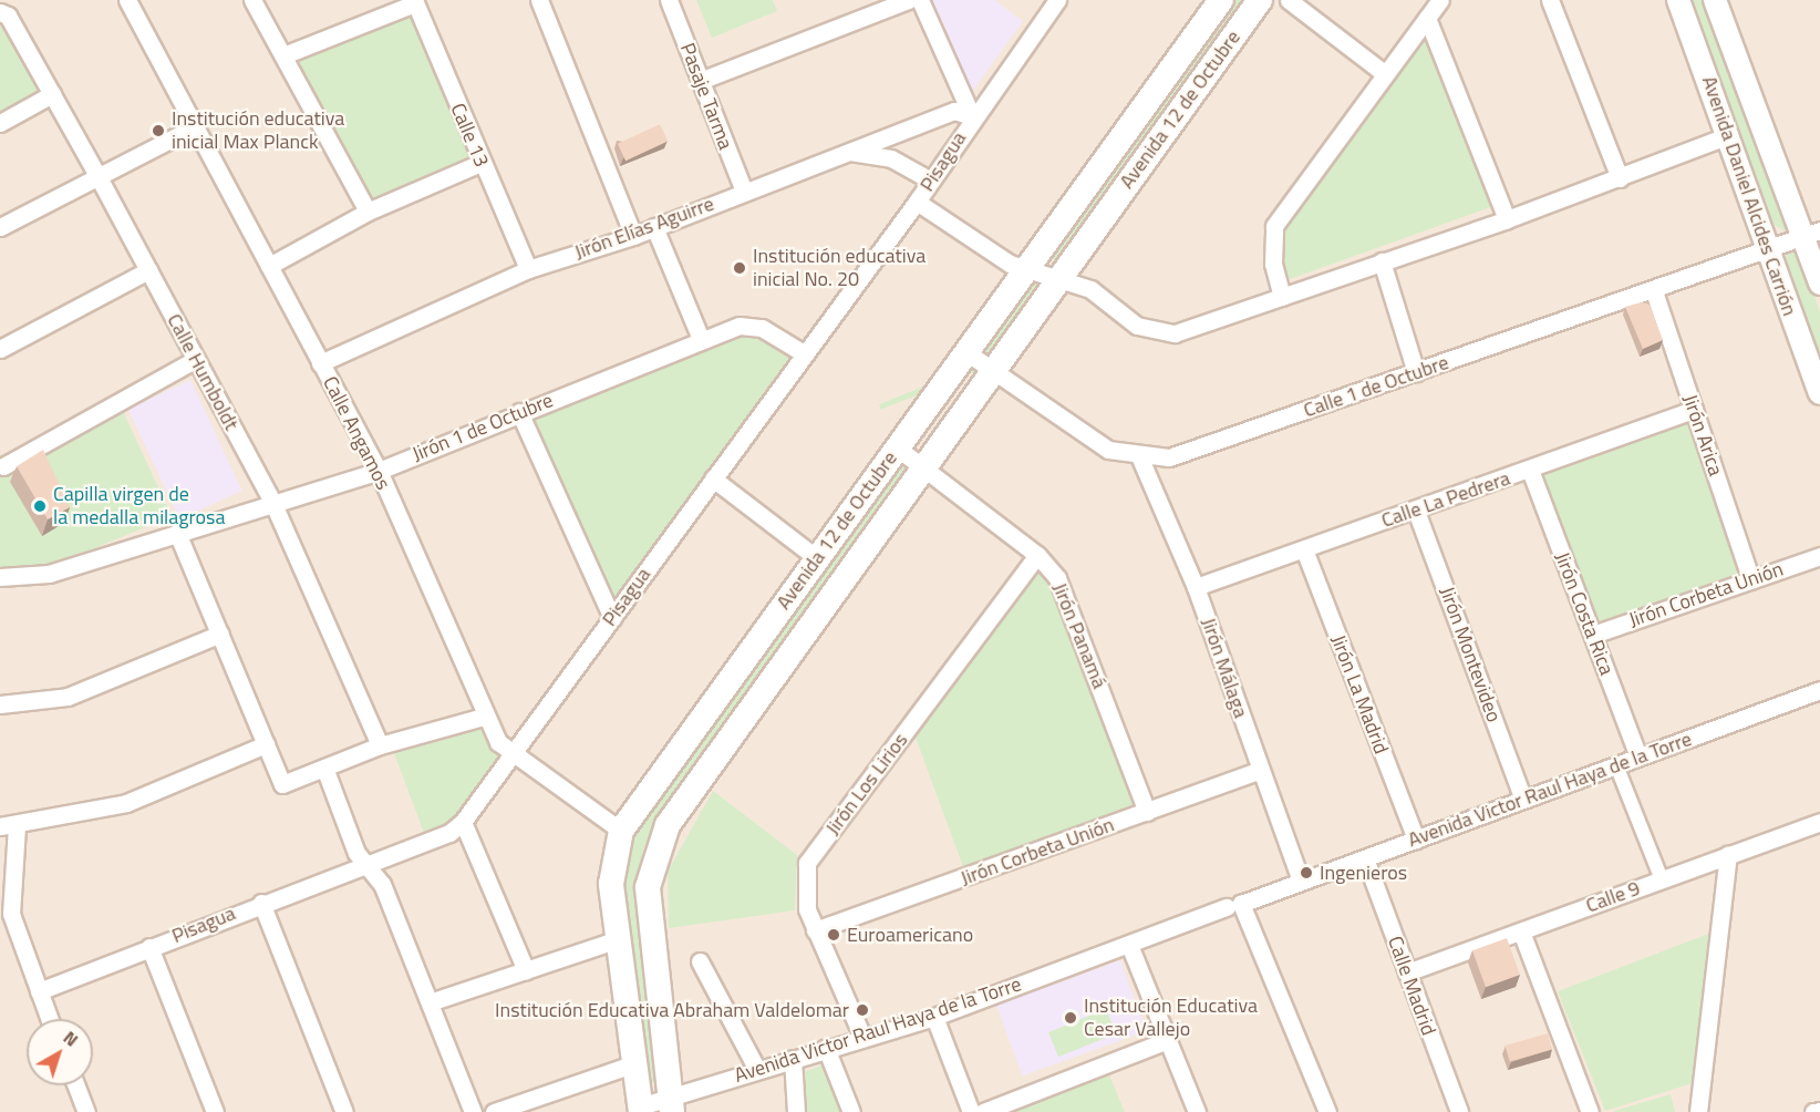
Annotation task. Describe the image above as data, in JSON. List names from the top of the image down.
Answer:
{
  "streets": {
    "main road": ["Avenida 12 de Octubre"],
    "street": [
      "Pasaje Tarma",
      "Calle 13",
      "Pisagua",
      "Avenida Daniel Alcides Carrión",
      "Jirón Elías Aguirre",
      "Calle Humboldt",
      "Calle 1 de Octubre",
      "Jirón 1 de Octubre",
      "Calle Angamos",
      "Jirón Arica",
      "Calle La Pedrera",
      "Jirón Corbeta Unión",
      "Jirón Costa Rica",
      "Jirón Panamá",
      "Jirón Montevideo",
      "Jirón Málaga",
      "Jirón La Madrid",
      "Jirón Los Lirios",
      "Avenida Victor Raul Haya de la Torre",
      "Calle 9",
      "Calle Madrid"
    ]
  },
  "crossings": [
    ["Pasaje Tarma", "Jirón Elías Aguirre"],
    ["Avenida 12 de Octubre", "Calle 1 de Octubre"],
    ["Avenida 12 de Octubre", "Calle Angamos"],
    ["Avenida 12 de Octubre", "Jirón Panamá"],
    ["Avenida 12 de Octubre", "Avenida Victor Raul Haya de la Torre"],
    ["Calle 13", "Jirón Elías Aguirre"],
    ["Pisagua", "Jirón Elías Aguirre"],
    ["Pisagua", "Jirón 1 de Octubre"],
    ["Pisagua", "Calle Angamos"],
    ["Avenida Daniel Alcides Carrión", "Calle 1 de Octubre"],
    ["Jirón Elías Aguirre", "Calle Angamos"],
    ["Calle Humboldt", "Jirón 1 de Octubre"],
    ["Calle 1 de Octubre", "Jirón Arica"],
    ["Calle 1 de Octubre", "Jirón Málaga"],
    ["Jirón 1 de Octubre", "Calle Angamos"],
    ["Jirón Arica", "Calle La Pedrera"],
    ["Jirón Arica", "Jirón Corbeta Unión"],
    ["Calle La Pedrera", "Jirón Costa Rica"],
    ["Calle La Pedrera", "Jirón Montevideo"],
    ["Calle La Pedrera", "Jirón Málaga"],
    ["Calle La Pedrera", "Jirón La Madrid"],
    ["Jirón Corbeta Unión", "Jirón Costa Rica"],
    ["Jirón Corbeta Unión", "Jirón Panamá"],
    ["Jirón Corbeta Unión", "Jirón Málaga"],
    ["Jirón Corbeta Unión", "Jirón Los Lirios"],
    ["Jirón Costa Rica", "Avenida Victor Raul Haya de la Torre"],
    ["Jirón Panamá", "Jirón Los Lirios"],
    ["Jirón Montevideo", "Avenida Victor Raul Haya de la Torre"],
    ["Jirón Málaga", "Avenida Victor Raul Haya de la Torre"],
    ["Jirón La Madrid", "Avenida Victor Raul Haya de la Torre"],
    ["Jirón Los Lirios", "Avenida Victor Raul Haya de la Torre"],
    ["Avenida Victor Raul Haya de la Torre", "Calle Madrid"],
    ["Calle 9", "Calle Madrid"]
  ],
  "places": [
    "Institución educativa inicial Max Planck",
    "Institución educativa inicial No. 20",
    "Capilla virgen de la medalla milagrosa",
    "Ingenieros",
    "Euroamericano",
    "Institución Educativa Abraham Valdelomar",
    "Institución Educativa Cesar Vallejo"
  ],
  "north": "top right"
}
